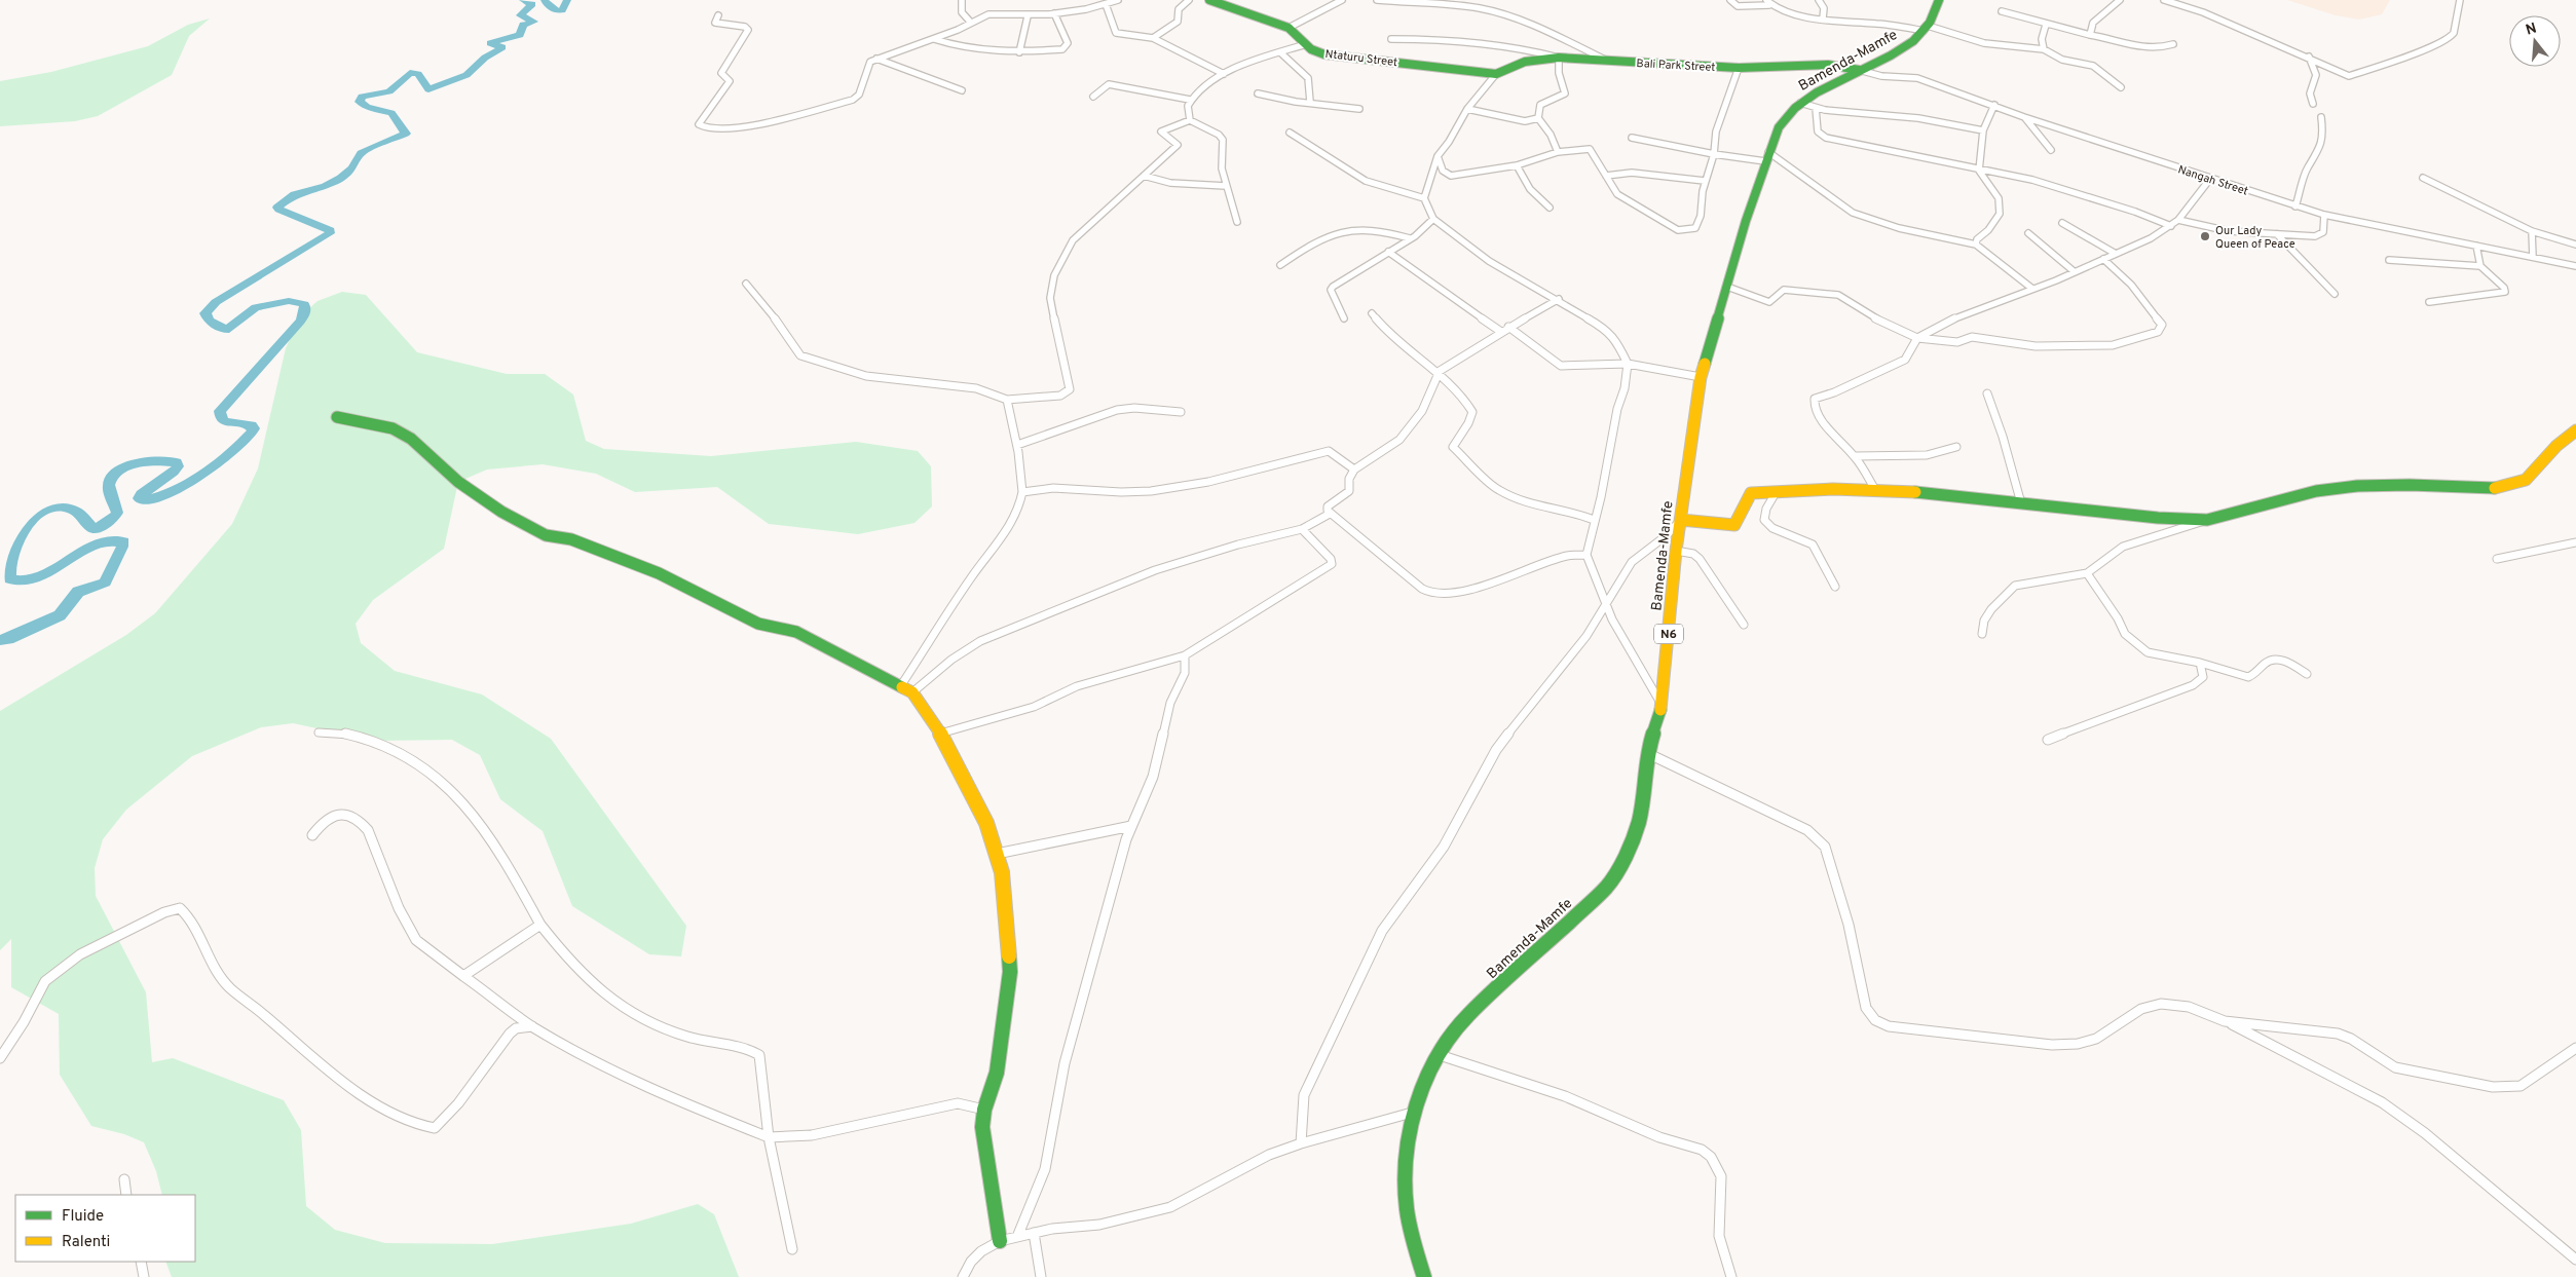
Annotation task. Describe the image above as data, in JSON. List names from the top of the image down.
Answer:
{
  "streets": {
    "main road": [
      "Ntaturu Street",
      "Bamenda-Mamfe",
      "Bali Park Street",
      "N6"
    ],
    "street": ["Nangah Street"]
  },
  "crossings": [
    ["Ntaturu Street", "Bali Park Street"],
    ["Bamenda-Mamfe", "Bali Park Street"],
    ["Bamenda-Mamfe", "Nangah Street"],
    ["Bali Park Street", "Nangah Street"]
  ],
  "places": ["Our Lady Queen of Peace"],
  "legend": ["Fluide", "Ralenti"],
  "north": "top"
}
